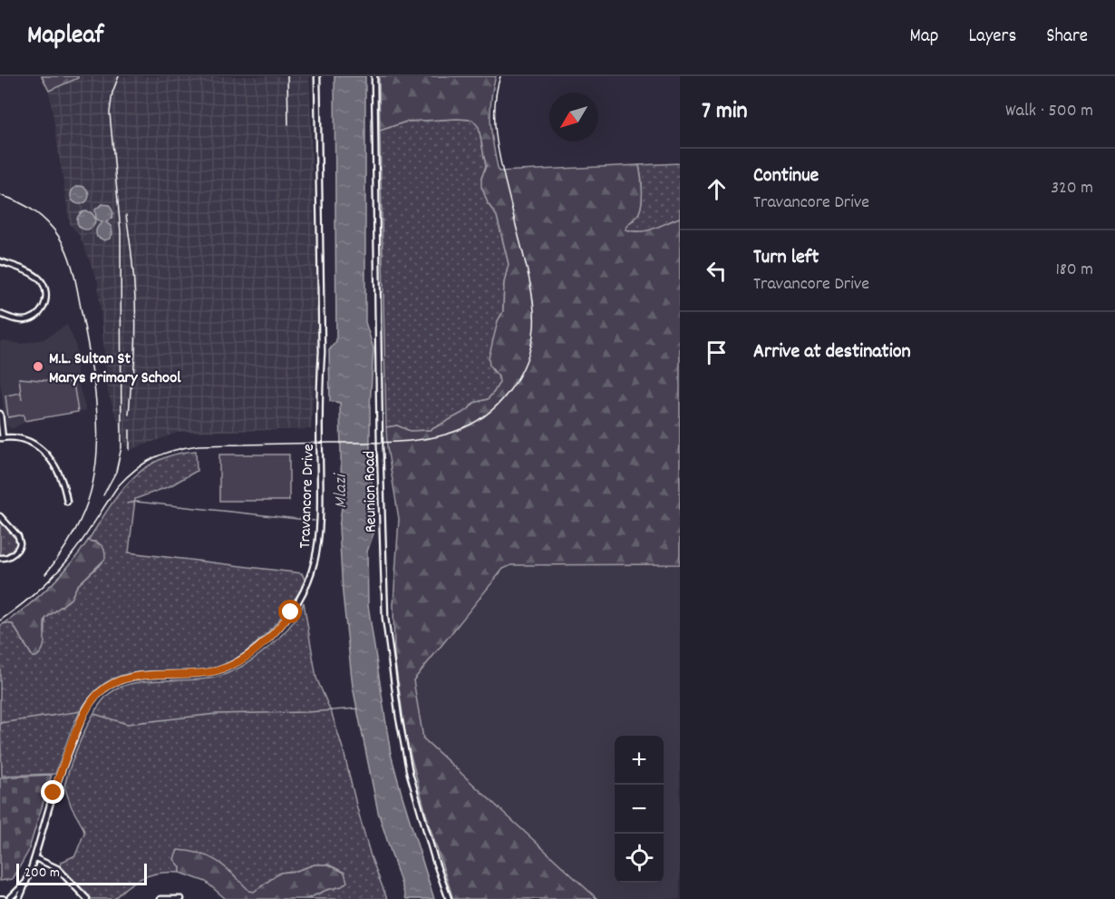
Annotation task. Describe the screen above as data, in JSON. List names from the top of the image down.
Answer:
{
  "streets": {
    "street": ["Reunion Road", "Travancore Drive"]
  },
  "water": ["Mlazi"],
  "places": ["M.L. Sultan St Marys Primary School"],
  "scale_bar": "200 m",
  "north": "bottom left",
  "page": {
    "header": "Mapleaf",
    "nav": ["Map", "Layers", "Share"],
    "heading": ["7 min", "Walk · 500 m"],
    "list": [
      ["Continue", "Travancore Drive", "320 m"],
      ["Turn left", "Travancore Drive", "180 m"],
      "Arrive at destination"
    ],
    "map_buttons": ["+", "−"],
    "scale": "200 m"
  }
}
